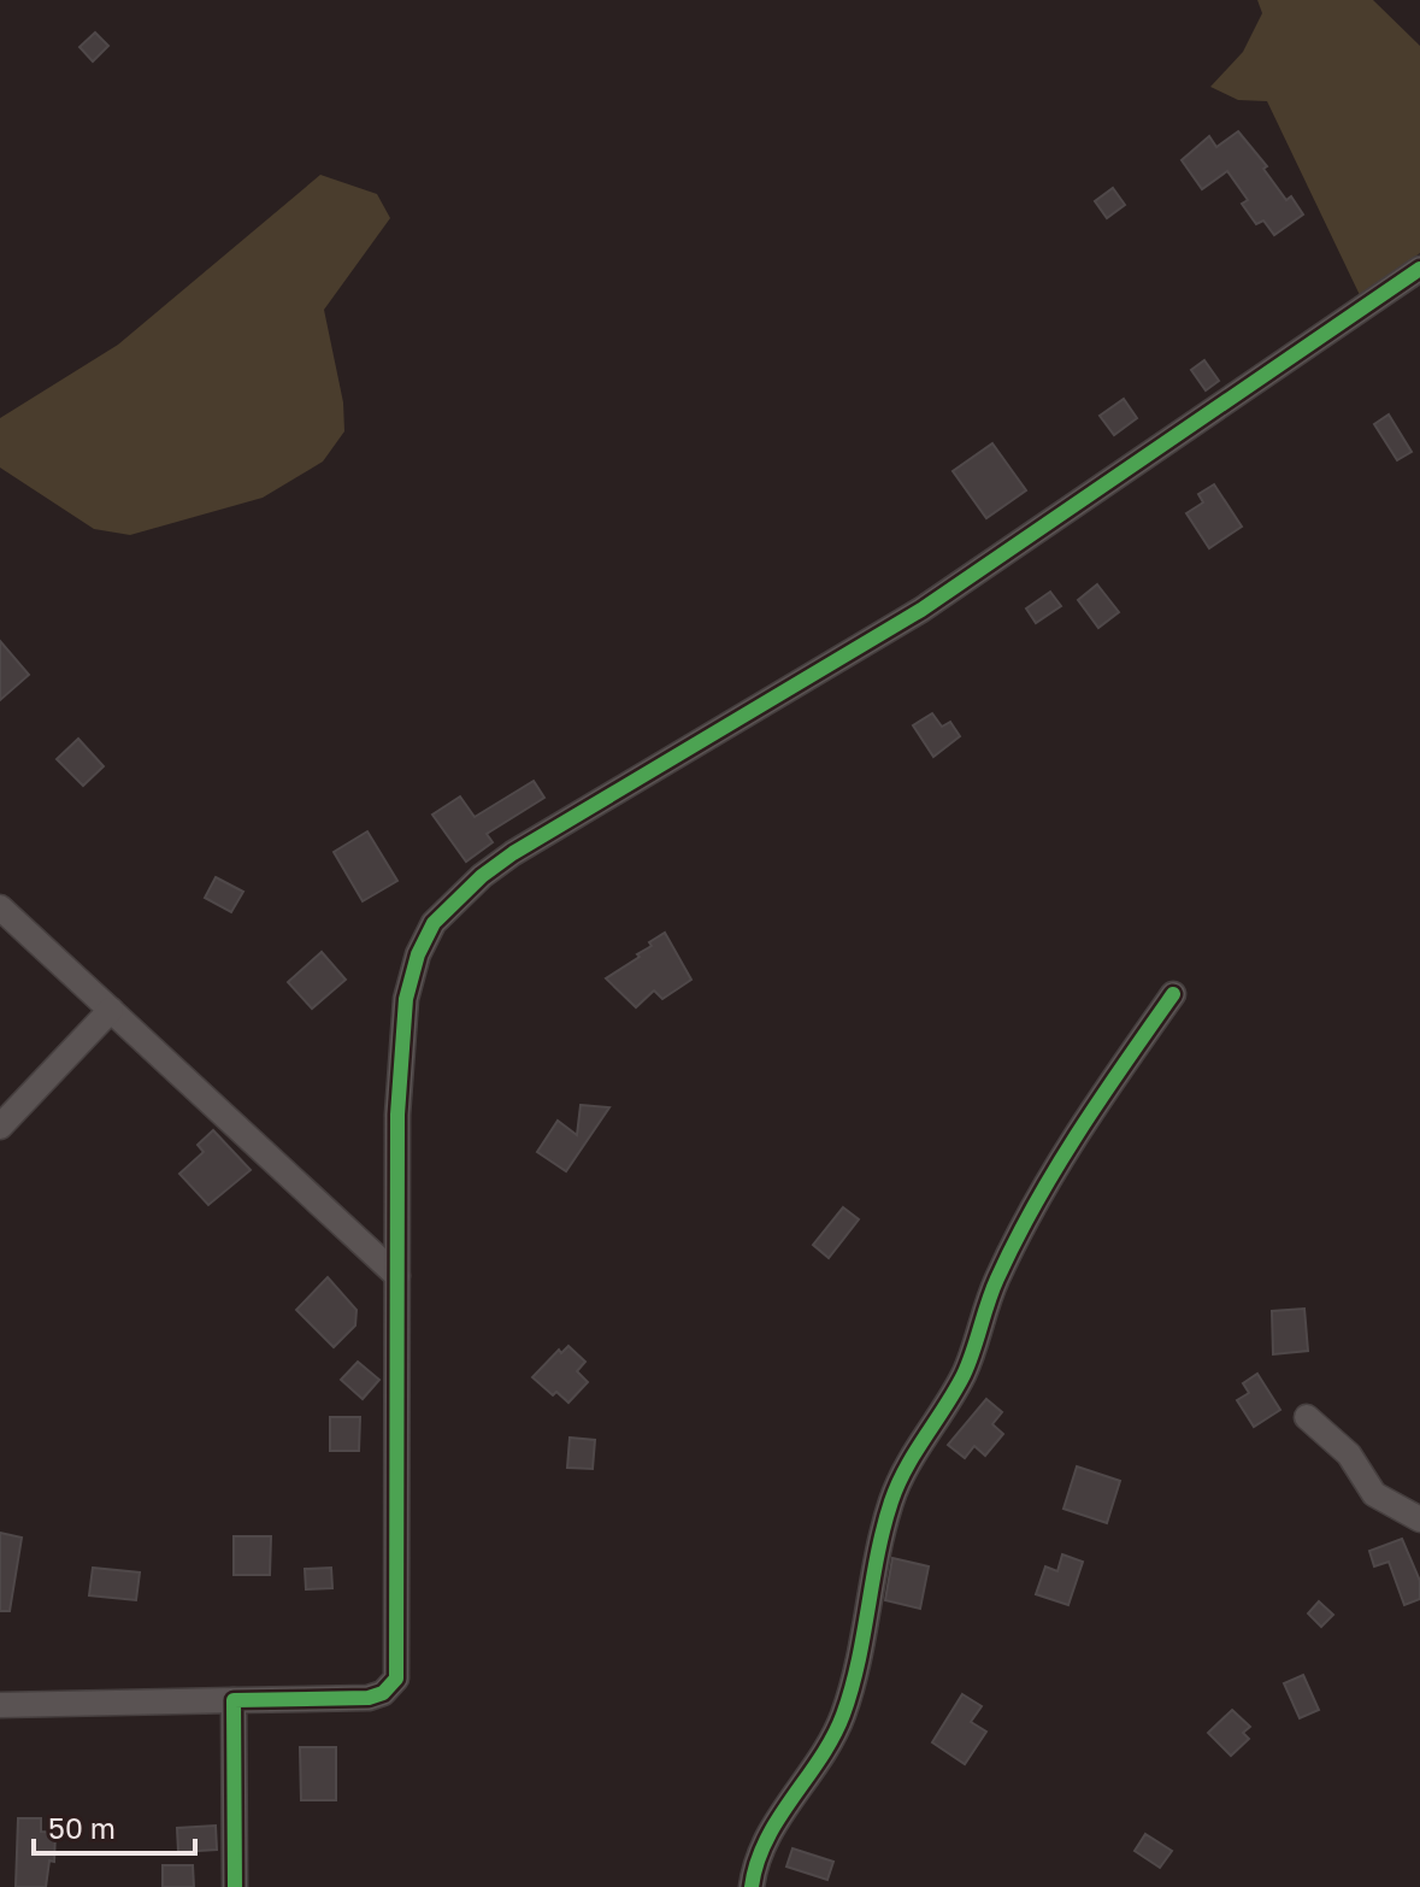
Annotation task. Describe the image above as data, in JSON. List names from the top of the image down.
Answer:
{
  "scale_bar": "50 m"
}
